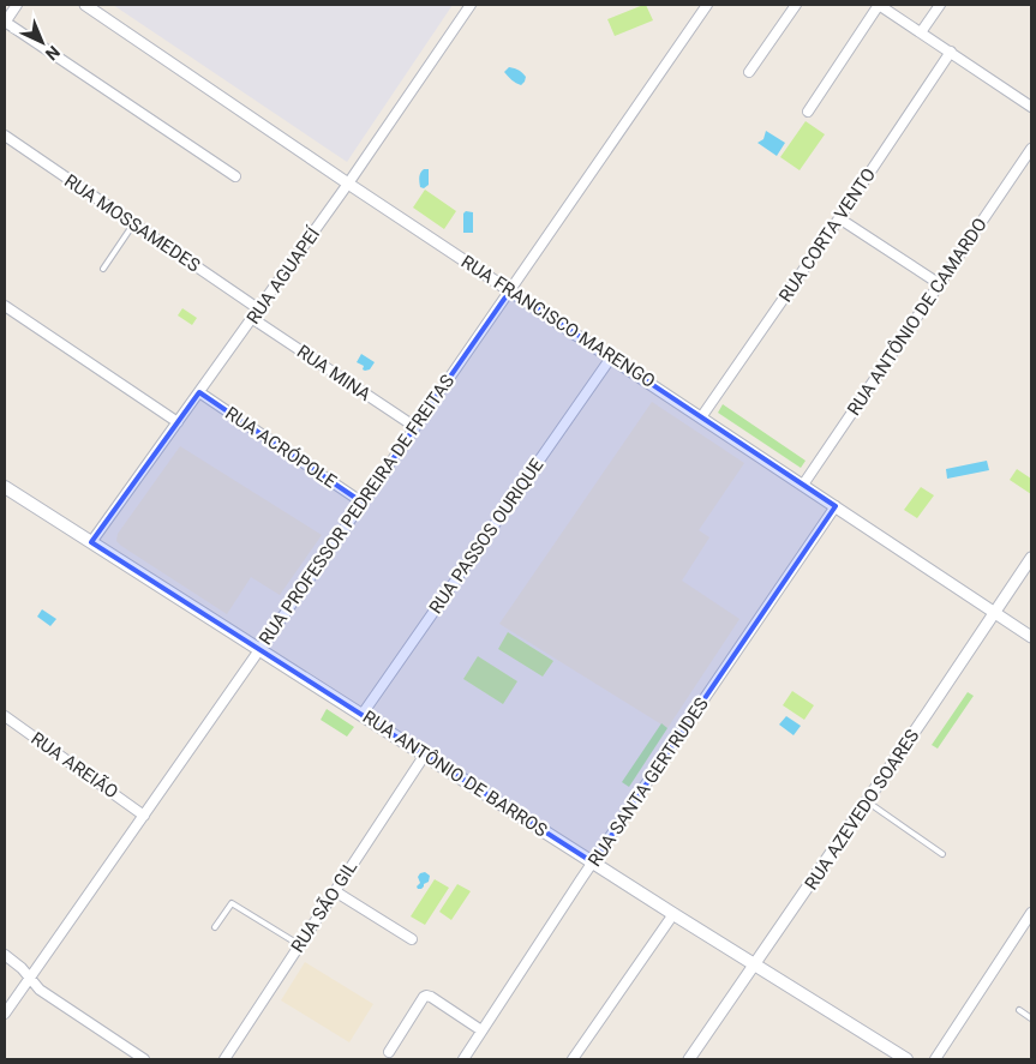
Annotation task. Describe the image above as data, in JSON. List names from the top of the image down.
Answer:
{
  "streets": {
    "main road": ["RUA ANTÔNIO DE BARROS"],
    "street": [
      "RUA MOSSAMEDES",
      "RUA CORTA VENTO",
      "RUA AGUAPEÍ",
      "RUA ANTÔNIO DE CAMARDO",
      "RUA FRANCISCO MARENGO",
      "RUA MINA",
      "RUA ACRÓPOLE",
      "RUA PROFESSOR PEDREIRA DE FREITAS",
      "RUA PASSOS OURIQUE",
      "RUA AREIÃO",
      "RUA SANTA GERTRUDES",
      "RUA AZEVEDO SOARES",
      "RUA SÃO GIL"
    ]
  },
  "crossings": [
    ["RUA MOSSAMEDES", "RUA AGUAPEÍ"],
    ["RUA CORTA VENTO", "RUA FRANCISCO MARENGO"],
    ["RUA AGUAPEÍ", "RUA FRANCISCO MARENGO"],
    ["RUA AGUAPEÍ", "RUA MINA"],
    ["RUA AGUAPEÍ", "RUA ACRÓPOLE"],
    ["RUA AGUAPEÍ", "RUA ANTÔNIO DE BARROS"],
    ["RUA ANTÔNIO DE CAMARDO", "RUA FRANCISCO MARENGO"],
    ["RUA FRANCISCO MARENGO", "RUA PROFESSOR PEDREIRA DE FREITAS"],
    ["RUA FRANCISCO MARENGO", "RUA PASSOS OURIQUE"],
    ["RUA FRANCISCO MARENGO", "RUA SANTA GERTRUDES"],
    ["RUA FRANCISCO MARENGO", "RUA AZEVEDO SOARES"],
    ["RUA MINA", "RUA PROFESSOR PEDREIRA DE FREITAS"],
    ["RUA ACRÓPOLE", "RUA PROFESSOR PEDREIRA DE FREITAS"],
    ["RUA PROFESSOR PEDREIRA DE FREITAS", "RUA AREIÃO"],
    ["RUA PROFESSOR PEDREIRA DE FREITAS", "RUA ANTÔNIO DE BARROS"],
    ["RUA PASSOS OURIQUE", "RUA ANTÔNIO DE BARROS"],
    ["RUA ANTÔNIO DE BARROS", "RUA SANTA GERTRUDES"],
    ["RUA ANTÔNIO DE BARROS", "RUA AZEVEDO SOARES"],
    ["RUA ANTÔNIO DE BARROS", "RUA SÃO GIL"]
  ],
  "north": "bottom right"
}
